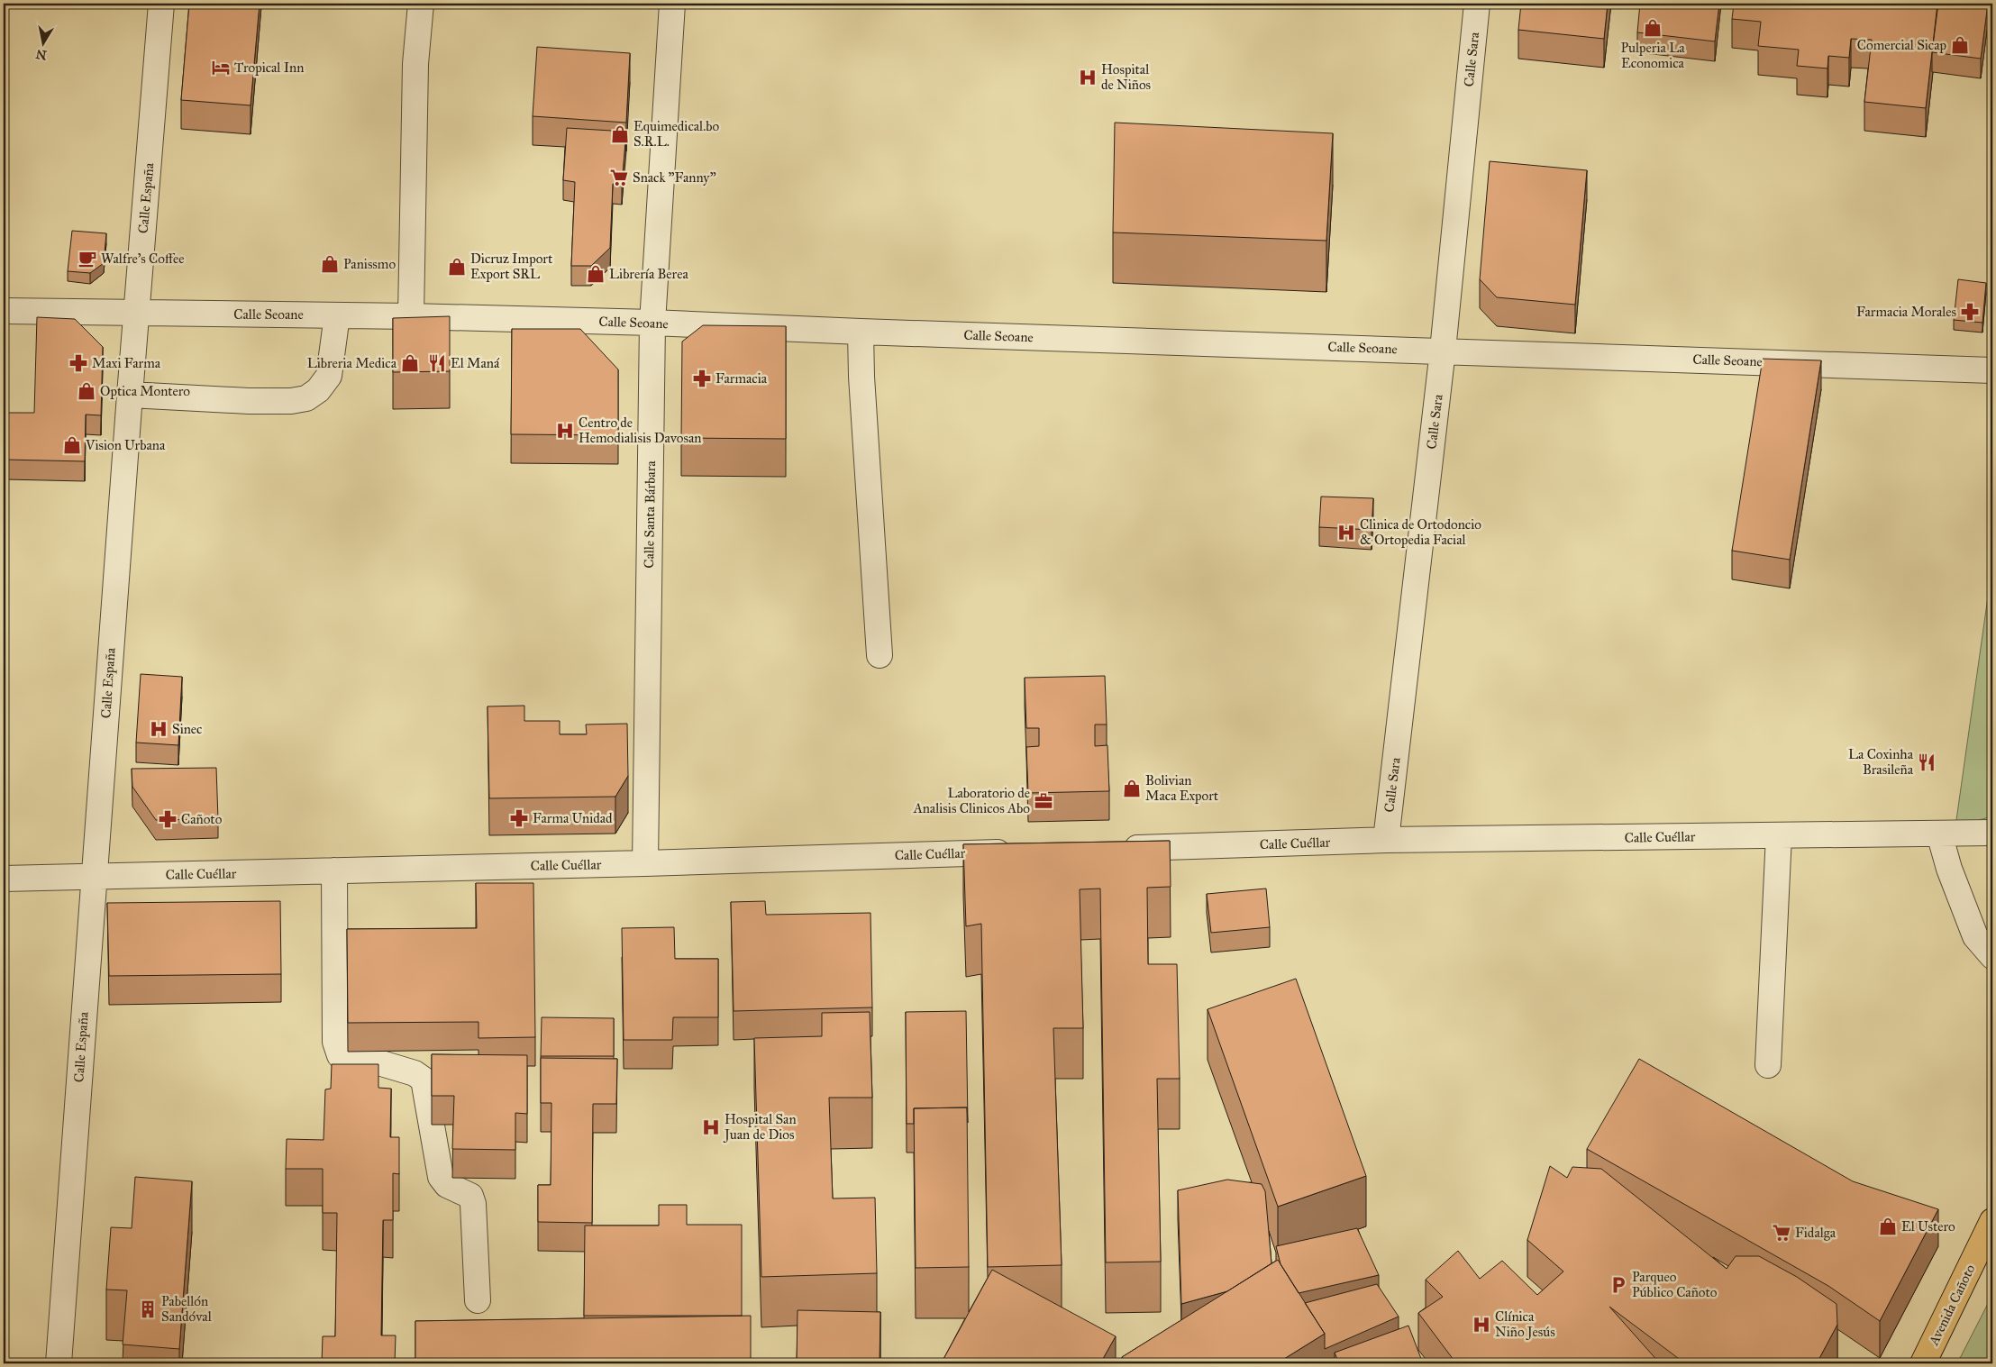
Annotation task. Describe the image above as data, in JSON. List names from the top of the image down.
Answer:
{
  "streets": {
    "main road": ["Avenida Cañoto"],
    "street": [
      "Calle Sara",
      "Calle España",
      "Calle Seoane",
      "Calle Santa Bárbara",
      "Calle Cuéllar"
    ]
  },
  "crossings": [
    ["Calle Sara", "Calle Seoane"],
    ["Calle Sara", "Calle Cuéllar"],
    ["Calle España", "Calle Seoane"],
    ["Calle España", "Calle Cuéllar"],
    ["Calle Seoane", "Calle Santa Bárbara"],
    ["Calle Santa Bárbara", "Calle Cuéllar"]
  ],
  "places": {
    "shop": [
      "Pulperia La Economica",
      "Comercial Sicap",
      "Equimedical.bo S.R.L.",
      "Panissmo",
      "Dicruz Import Export SRL",
      "Librería Berea",
      "Libreria Medica",
      "Optica Montero",
      "Vision Urbana",
      "Bolivian Maca Export",
      "El Ustero"
    ],
    "hotel": ["Tropical Inn"],
    "hospital": [
      "Hospital de Niños",
      "Centro de Hemodialisis Davosan",
      "Clinica de Ortodoncio & Ortopedia Facial",
      "Sinec",
      "Hospital San Juan de Dios",
      "Clínica Niño Jesús"
    ],
    "supermarket": ["Snack \"Fanny\"", "Fidalga"],
    "cafe": ["Walfre's Coffee"],
    "pharmacy": [
      "Farmacia Morales",
      "Maxi Farma",
      "Farmacia",
      "Farma Unidad",
      "Cañoto"
    ],
    "restaurant": ["El Maná", "La Coxinha Brasileña"],
    "office": ["Laboratorio de Analisis Clinicos Abo"],
    "parking": ["Parqueo Público Cañoto"],
    "building": ["Pabellón Sandóval"]
  },
  "north": "bottom"
}
